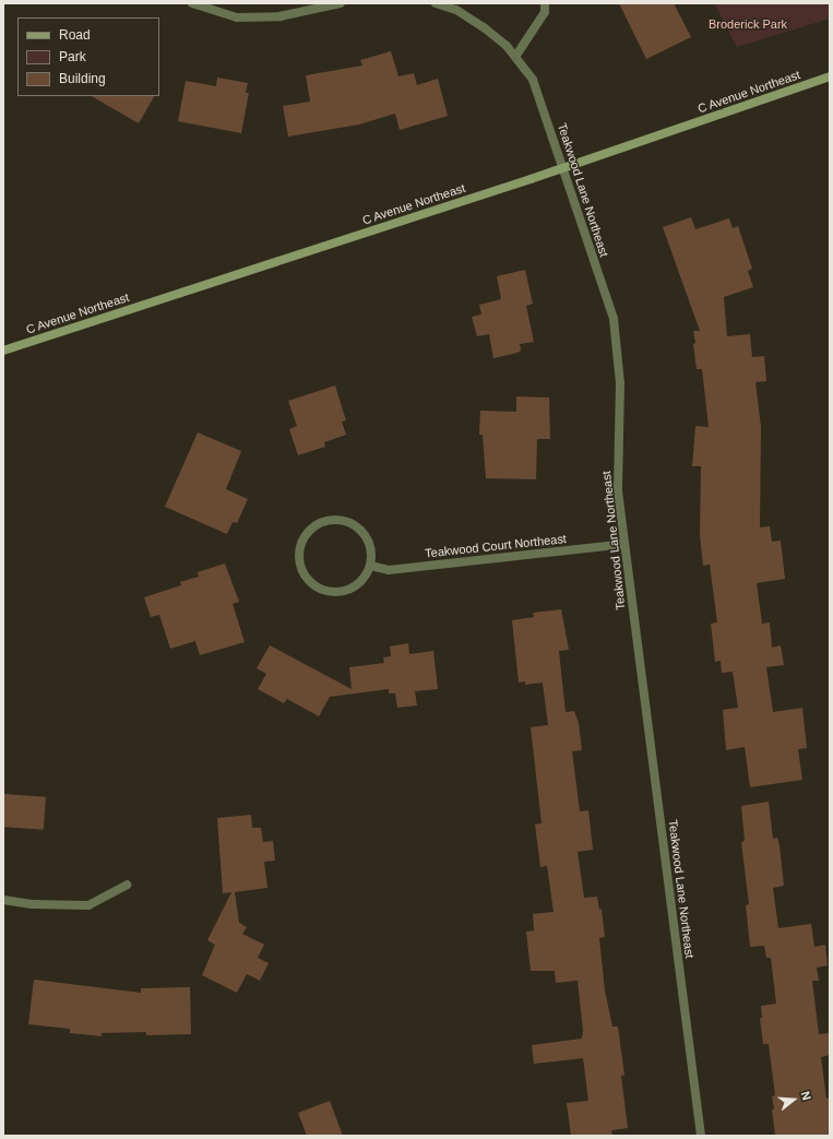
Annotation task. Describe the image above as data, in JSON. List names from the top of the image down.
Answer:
{
  "streets": {
    "main road": ["C Avenue Northeast"],
    "street": ["Teakwood Lane Northeast", "Teakwood Court Northeast"]
  },
  "crossings": [
    ["C Avenue Northeast", "Teakwood Lane Northeast"],
    ["Teakwood Lane Northeast", "Teakwood Court Northeast"]
  ],
  "parks": ["Broderick Park"],
  "legend": ["Road", "Park", "Building"],
  "north": "right"
}
